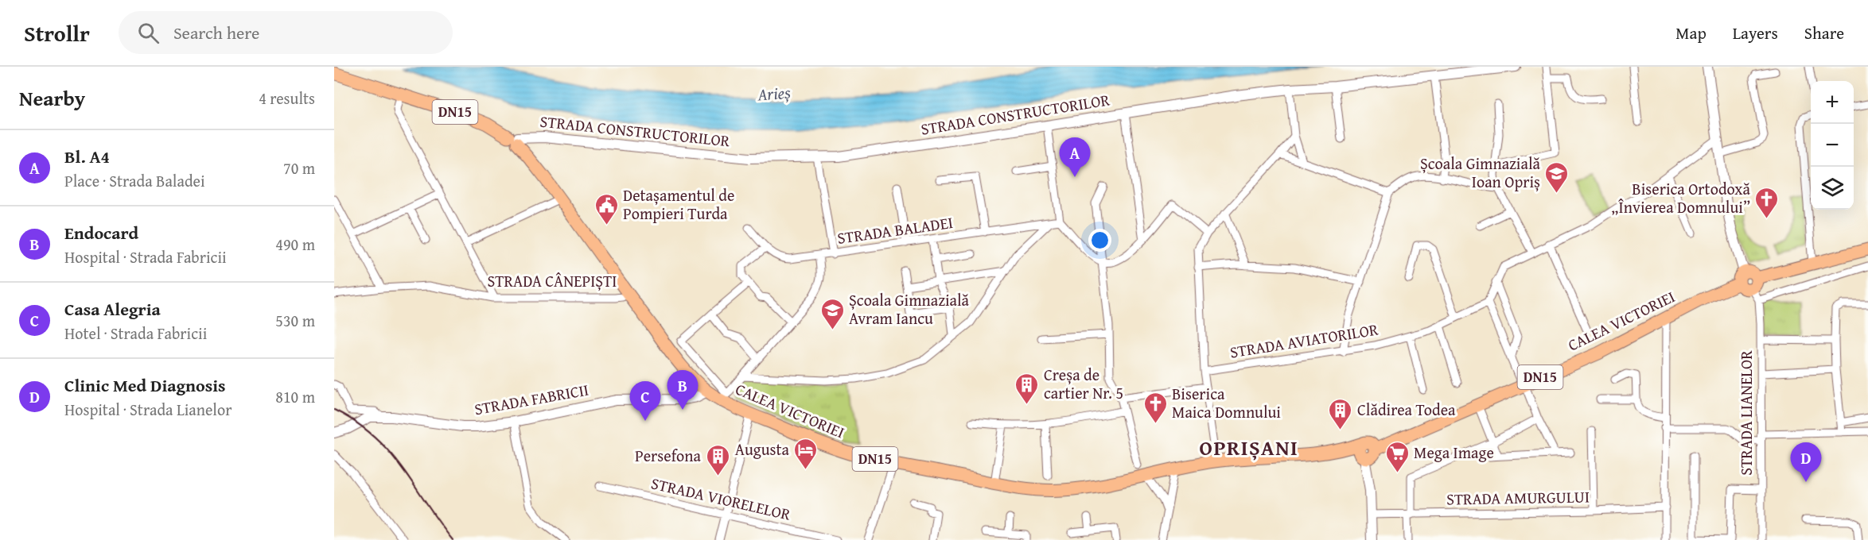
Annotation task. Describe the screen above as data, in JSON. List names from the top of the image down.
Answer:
{
  "streets": {
    "main road": ["DN15", "CALEA VICTORIEI"],
    "street": [
      "STRADA CONSTRUCTORILOR",
      "STRADA BALADEI",
      "STRADA CÂNEPIȘTI",
      "STRADA AVIATORILOR",
      "STRADA FABRICII",
      "STRADA LIANELOR",
      "STRADA AMURGULUI",
      "STRADA VIORELELOR"
    ]
  },
  "crossings": [
    ["DN15", "CALEA VICTORIEI"],
    ["STRADA CONSTRUCTORILOR", "CALEA VICTORIEI"],
    ["STRADA BALADEI", "CALEA VICTORIEI"],
    ["STRADA CÂNEPIȘTI", "CALEA VICTORIEI"],
    ["CALEA VICTORIEI", "STRADA FABRICII"]
  ],
  "districts": ["OPRIȘANI"],
  "water": ["Arieș"],
  "places": {
    "school or university": ["Școala Gimnazială Ioan Opriș", "Școala Gimnazială Avram Iancu"],
    "church": ["Biserica Ortodoxă „Învierea Domnului”", "Biserica Maica Domnului"],
    "public building": ["Detașamentul de Pompieri Turda"],
    "building": ["Creșa de cartier Nr. 5", "Clădirea Todea", "Persefona"],
    "hotel": ["Augusta"],
    "supermarket": ["Mega Image"]
  },
  "page": {
    "header": "Strollr",
    "search": "Search here",
    "nav": ["Map", "Layers", "Share"],
    "heading": ["Nearby", "4 results"],
    "map_buttons": ["+", "−"],
    "list": [
      {
        "mark": "A",
        "name": "Bl. A4",
        "note": "Place · Strada Baladei",
        "value": "70 m"
      },
      {
        "mark": "B",
        "name": "Endocard",
        "note": "Hospital · Strada Fabricii",
        "value": "490 m"
      },
      {
        "mark": "C",
        "name": "Casa Alegria",
        "note": "Hotel · Strada Fabricii",
        "value": "530 m"
      },
      {
        "mark": "D",
        "name": "Clinic Med Diagnosis",
        "note": "Hospital · Strada Lianelor",
        "value": "810 m"
      }
    ],
    "pins": [
      "A",
      "B",
      "C",
      "D"
    ]
  }
}
